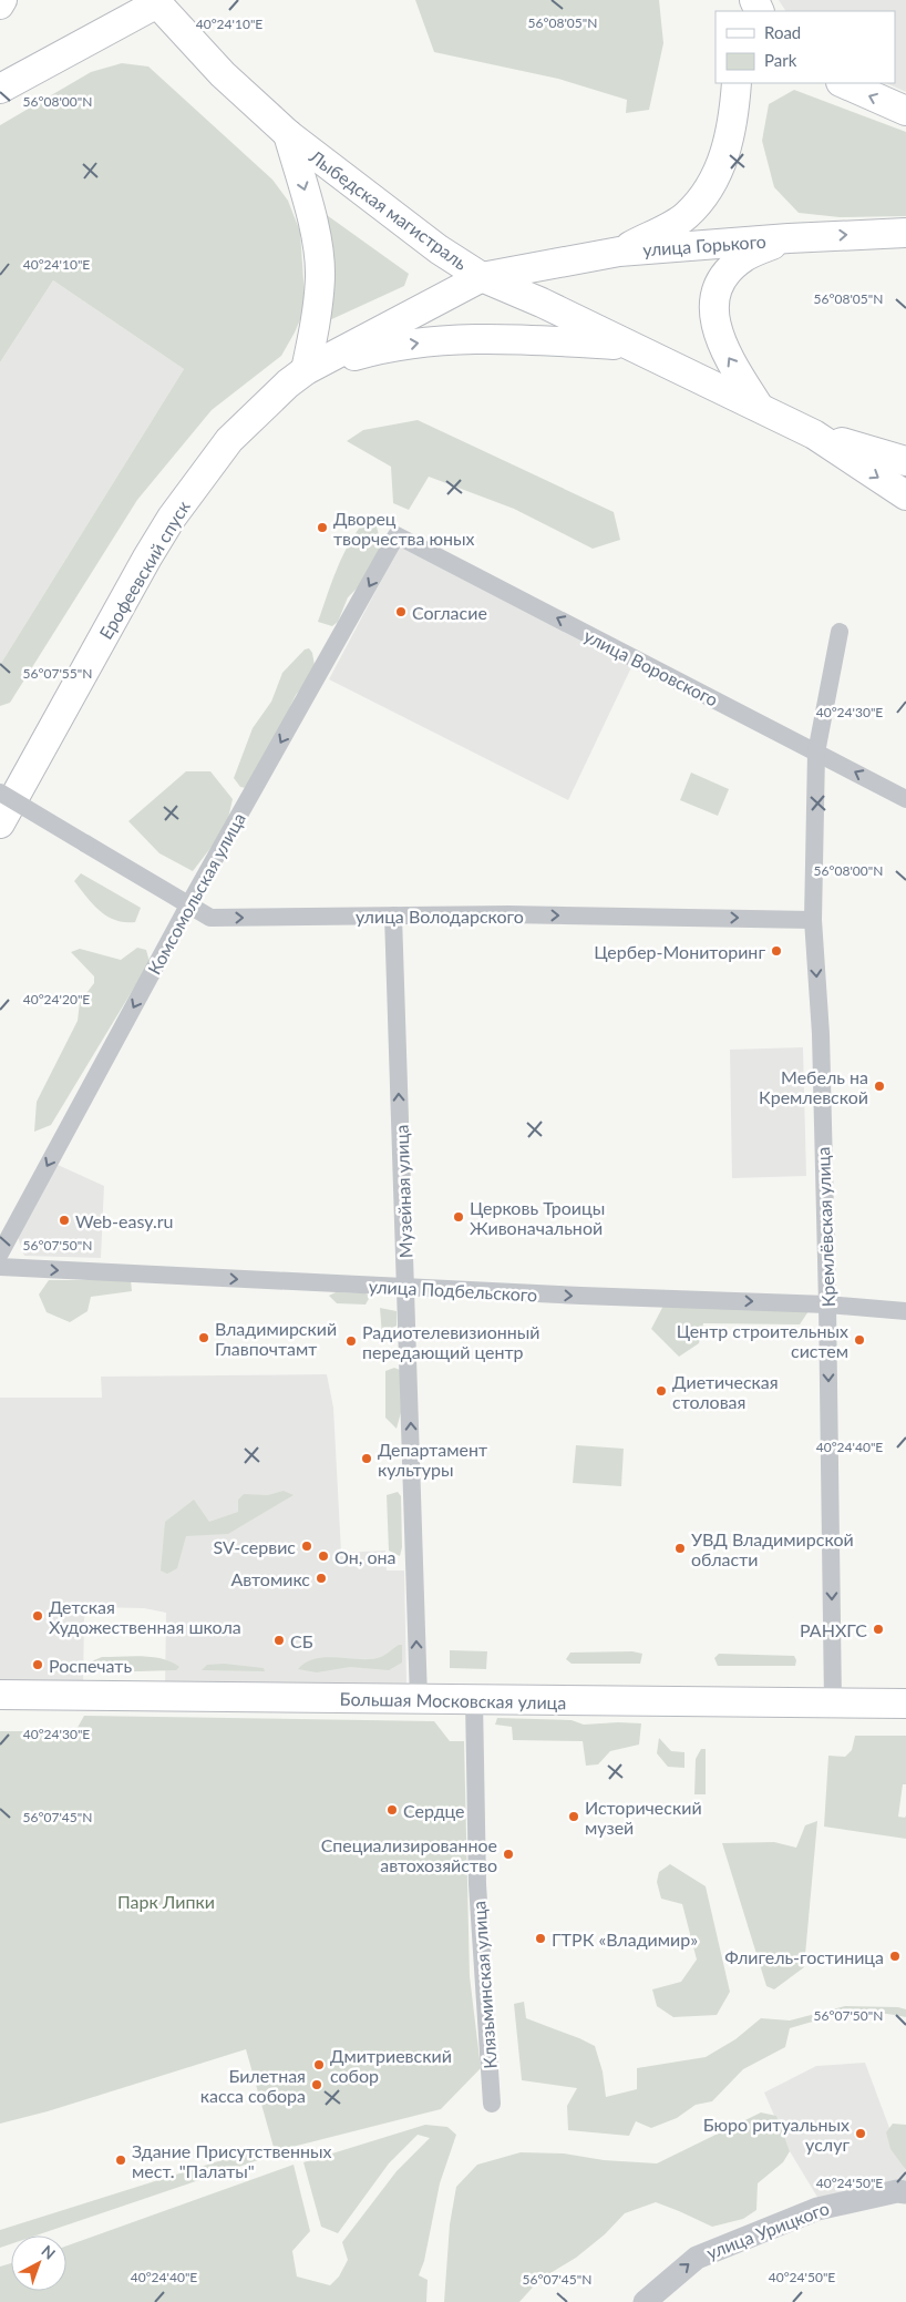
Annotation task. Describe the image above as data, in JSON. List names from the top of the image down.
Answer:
{
  "streets": {
    "main road": [
      "Лыбедская магистраль",
      "улица Горького",
      "Ерофеевский спуск",
      "Большая Московская улица"
    ],
    "street": [
      "улица Воровского",
      "Комсомольская улица",
      "улица Володарского",
      "Музейная улица",
      "Кремлёвская улица",
      "улица Подбельского",
      "Клязьминская улица",
      "улица Урицкого"
    ]
  },
  "crossings": [
    ["Лыбедская магистраль", "улица Горького"],
    ["Лыбедская магистраль", "Ерофеевский спуск"],
    ["улица Горького", "Ерофеевский спуск"],
    ["улица Воровского", "Комсомольская улица"],
    ["улица Воровского", "Кремлёвская улица"],
    ["Комсомольская улица", "улица Володарского"],
    ["улица Володарского", "Музейная улица"],
    ["улица Володарского", "Кремлёвская улица"],
    ["Музейная улица", "улица Подбельского"],
    ["Музейная улица", "Большая Московская улица"],
    ["Кремлёвская улица", "улица Подбельского"],
    ["Кремлёвская улица", "Большая Московская улица"],
    ["Большая Московская улица", "Клязьминская улица"]
  ],
  "one_way": [
    "улица Воровского",
    "Комсомольская улица",
    "улица Володарского",
    "Музейная улица",
    "Кремлёвская улица",
    "улица Подбельского",
    "улица Урицкого"
  ],
  "parks": ["Парк Липки"],
  "places": [
    "Дворец творчества юных",
    "Согласие",
    "Цербер-Мониторинг",
    "Мебель на Кремлевской",
    "Церковь Троицы Живоначальной",
    "Web-easy.ru",
    "Владимирский Главпочтамт",
    "Центр строительных систем",
    "Радиотелевизионный передающий центр",
    "Диетическая столовая",
    "Департамент культуры",
    "SV-сервис",
    "УВД Владимирской области",
    "Он, она",
    "Автомикс",
    "Детская Художественная школа",
    "РАНХГС",
    "СБ",
    "Роспечать",
    "Сердце",
    "Исторический музей",
    "Специализированное автохозяйство",
    "ГТРК «Владимир»",
    "Флигель-гостиница",
    "Дмитриевский собор",
    "Билетная касса собора",
    "Бюро ритуальных услуг",
    "Здание Присутственных мест. \"Палаты\""
  ],
  "legend": ["Road", "Park"],
  "north": "top right",
  "coordinates": [
    "56°08'05\"N",
    "40°24'10\"E",
    "56°08'00\"N",
    "56°07'55\"N",
    "40°24'30\"E",
    "40°24'20\"E",
    "56°07'50\"N",
    "40°24'40\"E",
    "56°07'45\"N",
    "40°24'50\"E"
  ]
}
